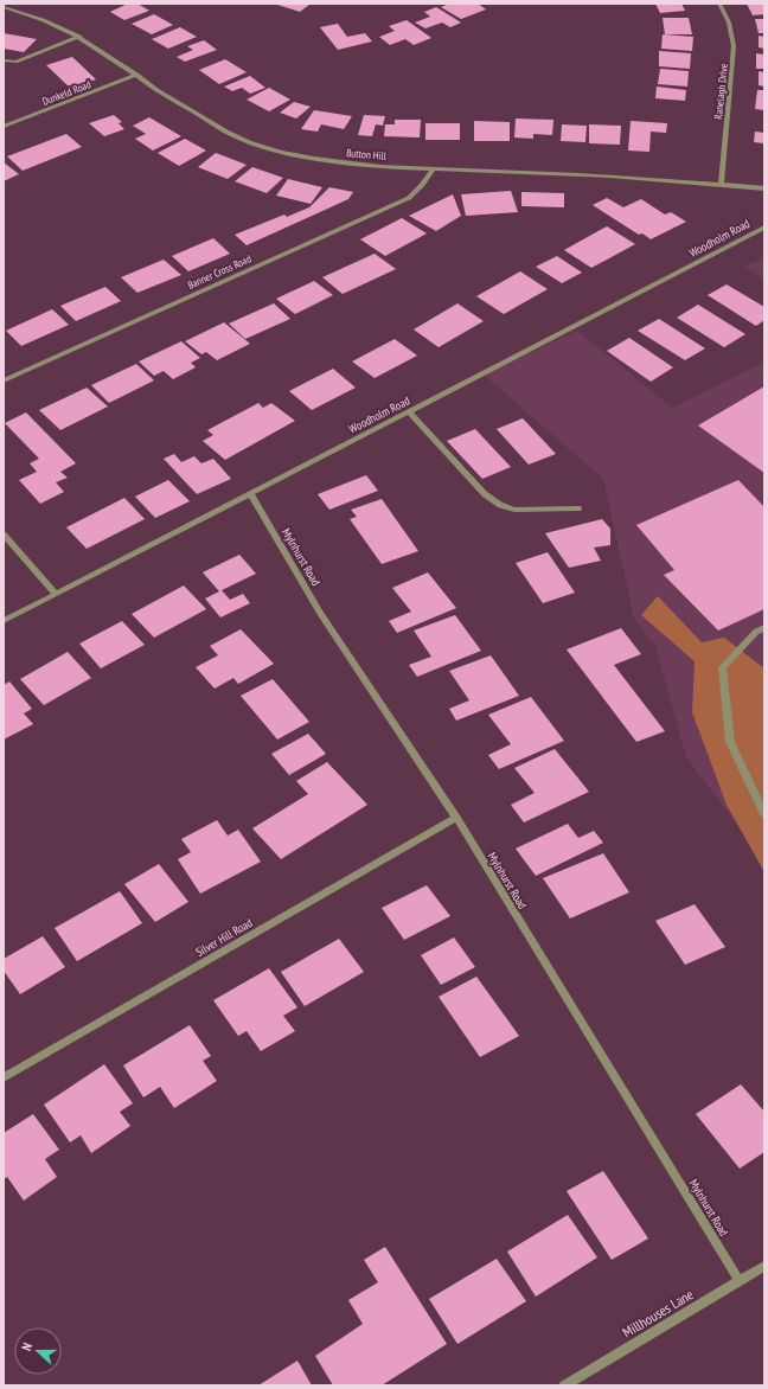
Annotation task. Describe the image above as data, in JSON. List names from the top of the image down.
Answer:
{
  "streets": {
    "street": [
      "Ranelagh Drive",
      "Dunkeld Road",
      "Button Hill",
      "Woodholm Road",
      "Banner Cross Road",
      "Mylnhurst Road",
      "Silver Hill Road",
      "Millhouses Lane"
    ]
  },
  "crossings": [
    ["Ranelagh Drive", "Button Hill"],
    ["Dunkeld Road", "Button Hill"],
    ["Button Hill", "Banner Cross Road"],
    ["Woodholm Road", "Mylnhurst Road"],
    ["Mylnhurst Road", "Silver Hill Road"],
    ["Mylnhurst Road", "Millhouses Lane"]
  ],
  "north": "left"
}
